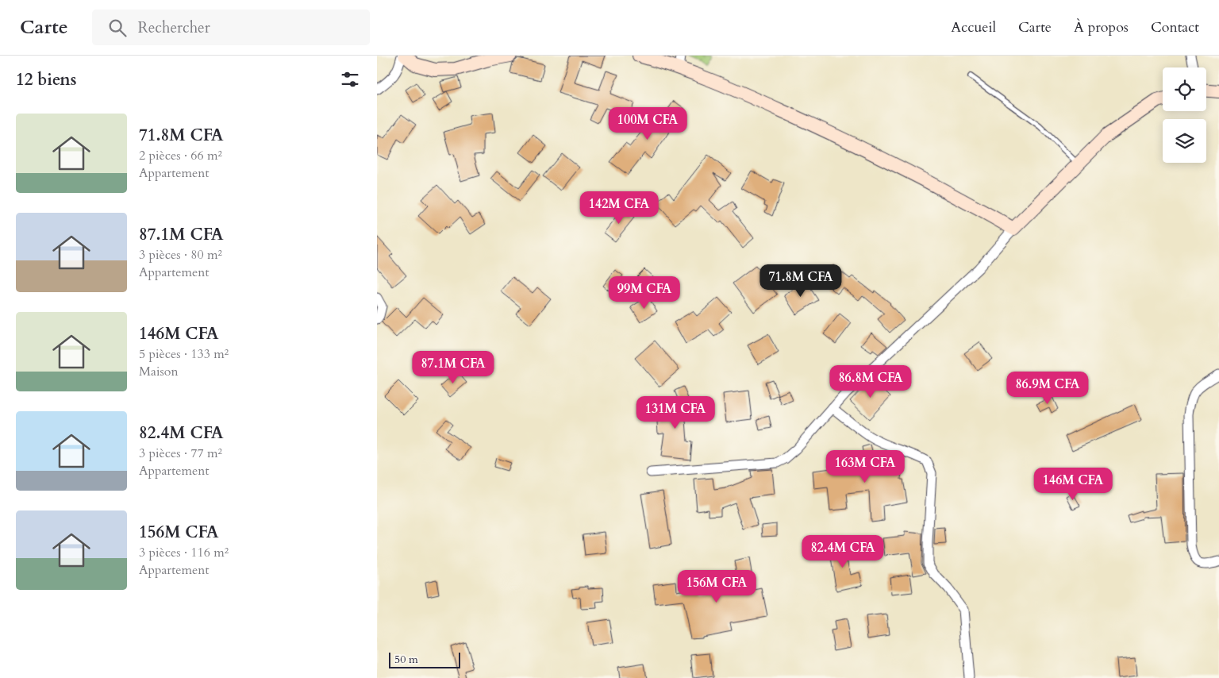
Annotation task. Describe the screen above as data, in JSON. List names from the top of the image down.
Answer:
{
  "scale_bar": "50 m",
  "page": {
    "header": "Carte",
    "search": "Rechercher",
    "nav": [
      "Accueil",
      "Carte",
      "À propos",
      "Contact"
    ],
    "heading": "12 biens",
    "list": [
      {
        "name": "71.8M CFA",
        "note": "2 pièces · 66 m² · Appartement"
      },
      {
        "name": "87.1M CFA",
        "note": "3 pièces · 80 m² · Appartement"
      },
      {
        "name": "146M CFA",
        "note": "5 pièces · 133 m² · Maison"
      },
      {
        "name": "82.4M CFA",
        "note": "3 pièces · 77 m² · Appartement"
      },
      {
        "name": "156M CFA",
        "note": "3 pièces · 116 m² · Appartement"
      }
    ],
    "price": [
      "100M CFA",
      "142M CFA",
      "71.8M CFA",
      "99M CFA",
      "87.1M CFA",
      "86.8M CFA",
      "86.9M CFA",
      "131M CFA",
      "163M CFA",
      "146M CFA",
      "82.4M CFA",
      "156M CFA"
    ],
    "scale": "50 m"
  }
}
